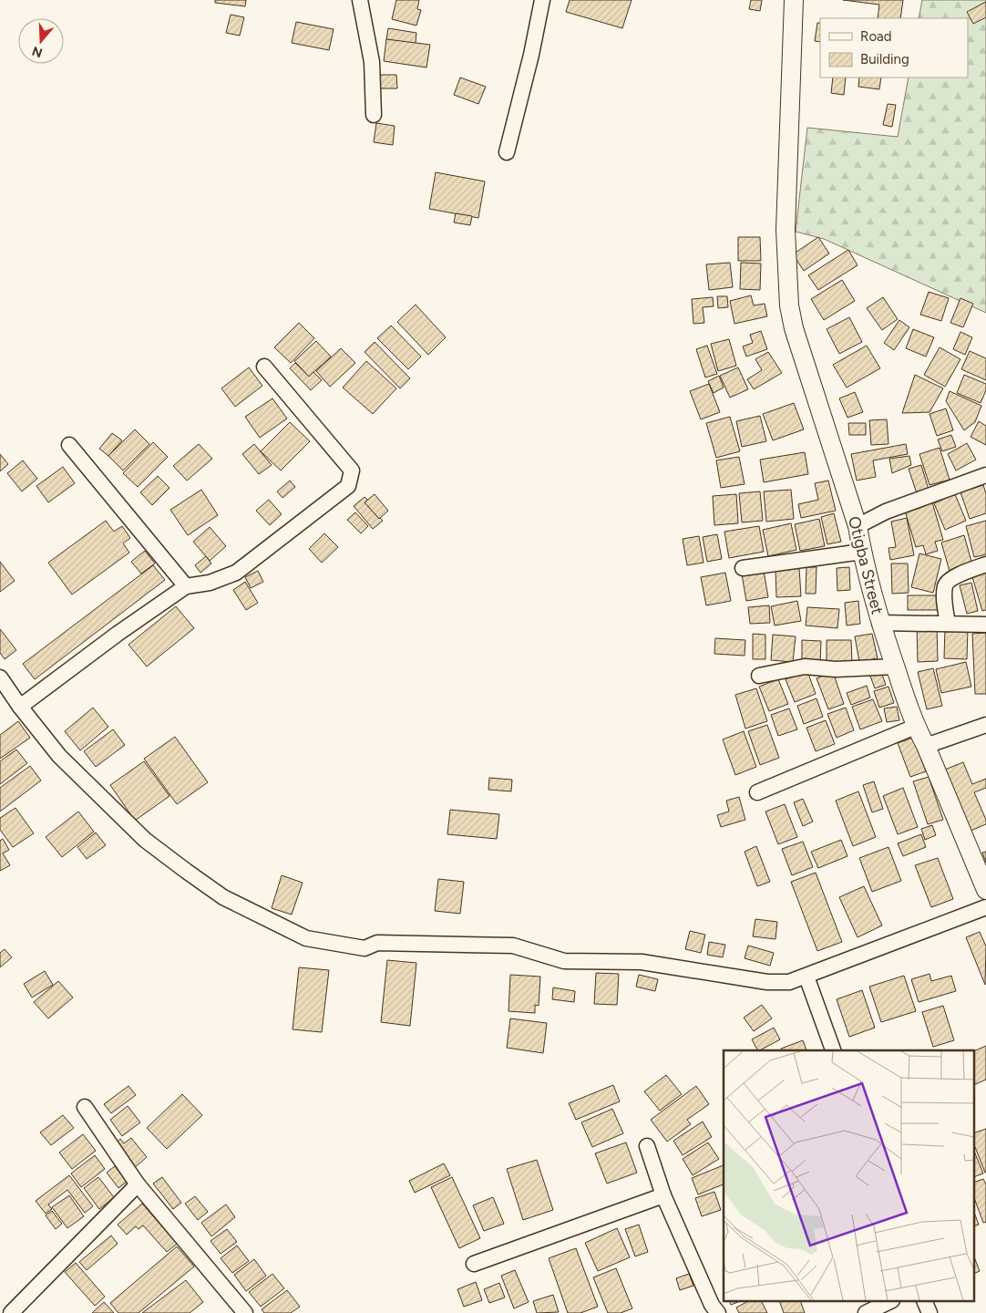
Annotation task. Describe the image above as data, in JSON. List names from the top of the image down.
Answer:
{
  "streets": {
    "street": ["Otigba Street"]
  },
  "legend": ["Road", "Building"],
  "north": "bottom"
}
